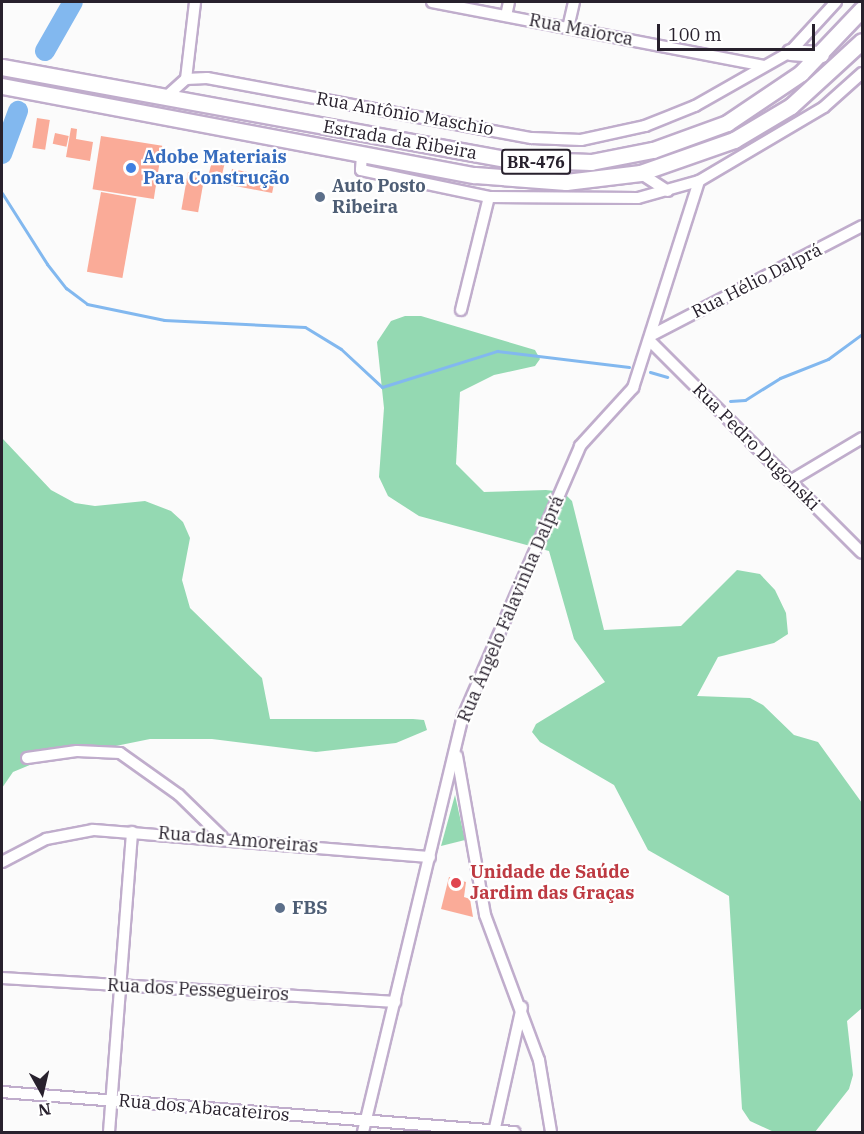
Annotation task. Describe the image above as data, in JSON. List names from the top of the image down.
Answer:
{
  "streets": {
    "main road": ["Estrada da Ribeira", "BR-476"],
    "street": [
      "Rua Maiorca",
      "Rua Antônio Maschio",
      "Rua Hélio Dalprá",
      "Rua Pedro Dugonski",
      "Rua Ângelo Falavinha Dalprá",
      "Rua das Amoreiras",
      "Rua dos Pessegueiros",
      "Rua dos Abacateiros"
    ]
  },
  "crossings": [
    ["Rua Maiorca", "Rua Antônio Maschio"],
    ["Rua Hélio Dalprá", "Rua Pedro Dugonski"],
    ["Rua Hélio Dalprá", "Rua Ângelo Falavinha Dalprá"],
    ["Rua Pedro Dugonski", "Rua Ângelo Falavinha Dalprá"],
    ["Rua Ângelo Falavinha Dalprá", "Rua das Amoreiras"],
    ["Rua Ângelo Falavinha Dalprá", "Rua dos Pessegueiros"],
    ["Rua Ângelo Falavinha Dalprá", "Rua dos Abacateiros"]
  ],
  "places": [
    "Adobe Materiais Para Construção",
    "Auto Posto Ribeira",
    "Unidade de Saúde Jardim das Graças",
    "FBS"
  ],
  "scale_bar": "100 m",
  "north": "bottom"
}
